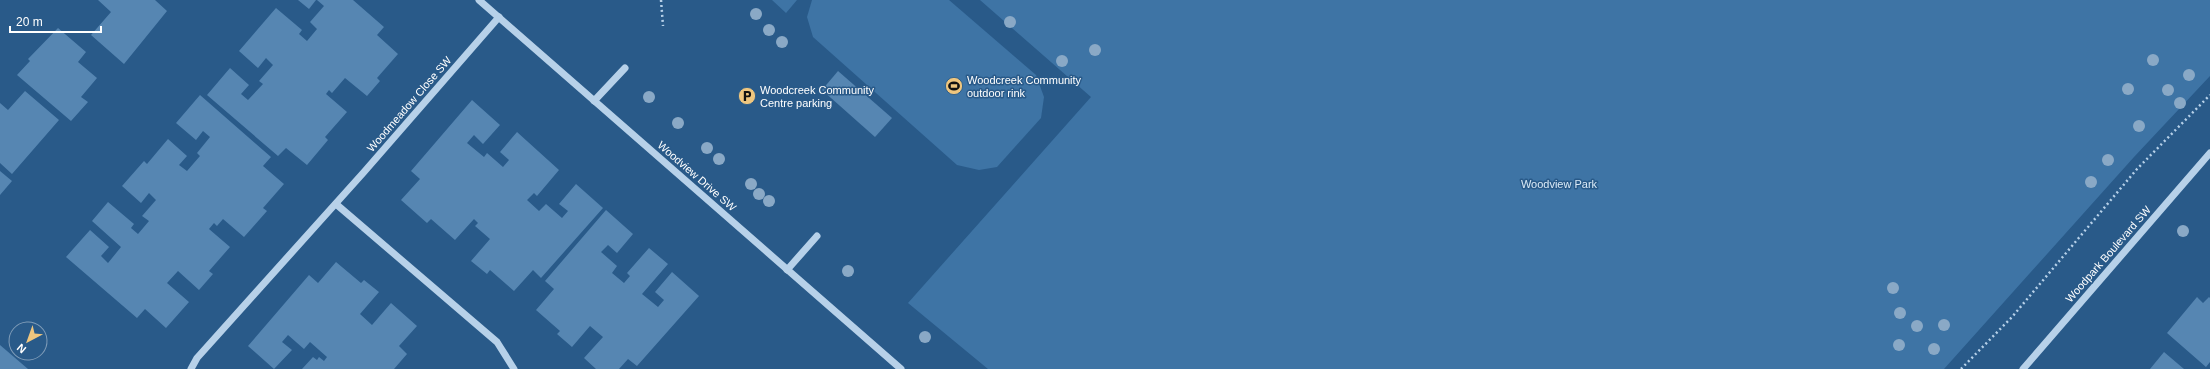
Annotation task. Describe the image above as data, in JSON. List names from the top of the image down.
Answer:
{
  "streets": {
    "street": ["Woodmeadow Close SW", "Woodview Drive SW", "Woodpark Boulevard SW"]
  },
  "crossings": [
    ["Woodmeadow Close SW", "Woodview Drive SW"]
  ],
  "parks": ["Woodview Park"],
  "places": {
    "sports": ["Woodcreek Community outdoor rink"],
    "parking": ["Woodcreek Community Centre parking"]
  },
  "scale_bar": "20 m",
  "north": "bottom left"
}
